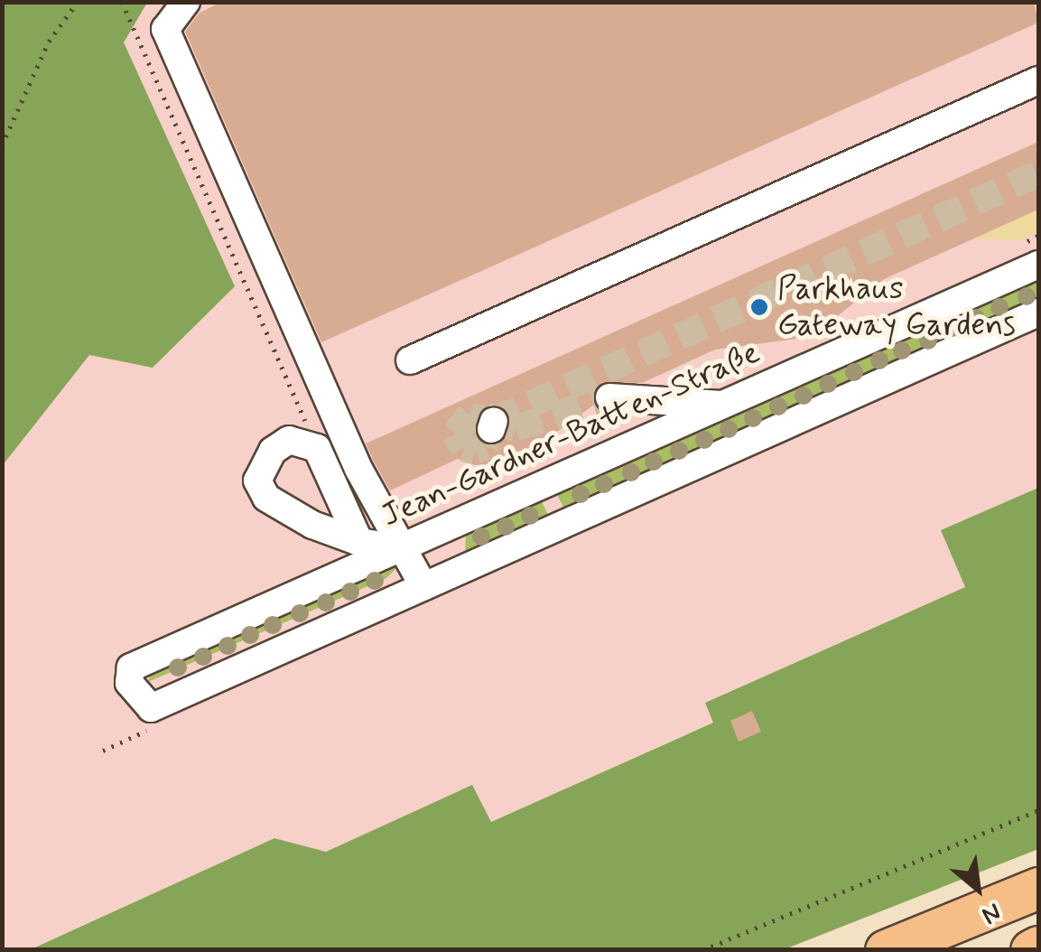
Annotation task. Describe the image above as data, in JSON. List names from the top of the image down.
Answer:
{
  "streets": {
    "street": ["Jean-Gardner-Batten-Straße"]
  },
  "places": ["Parkhaus Gateway Gardens"],
  "north": "bottom right"
}
